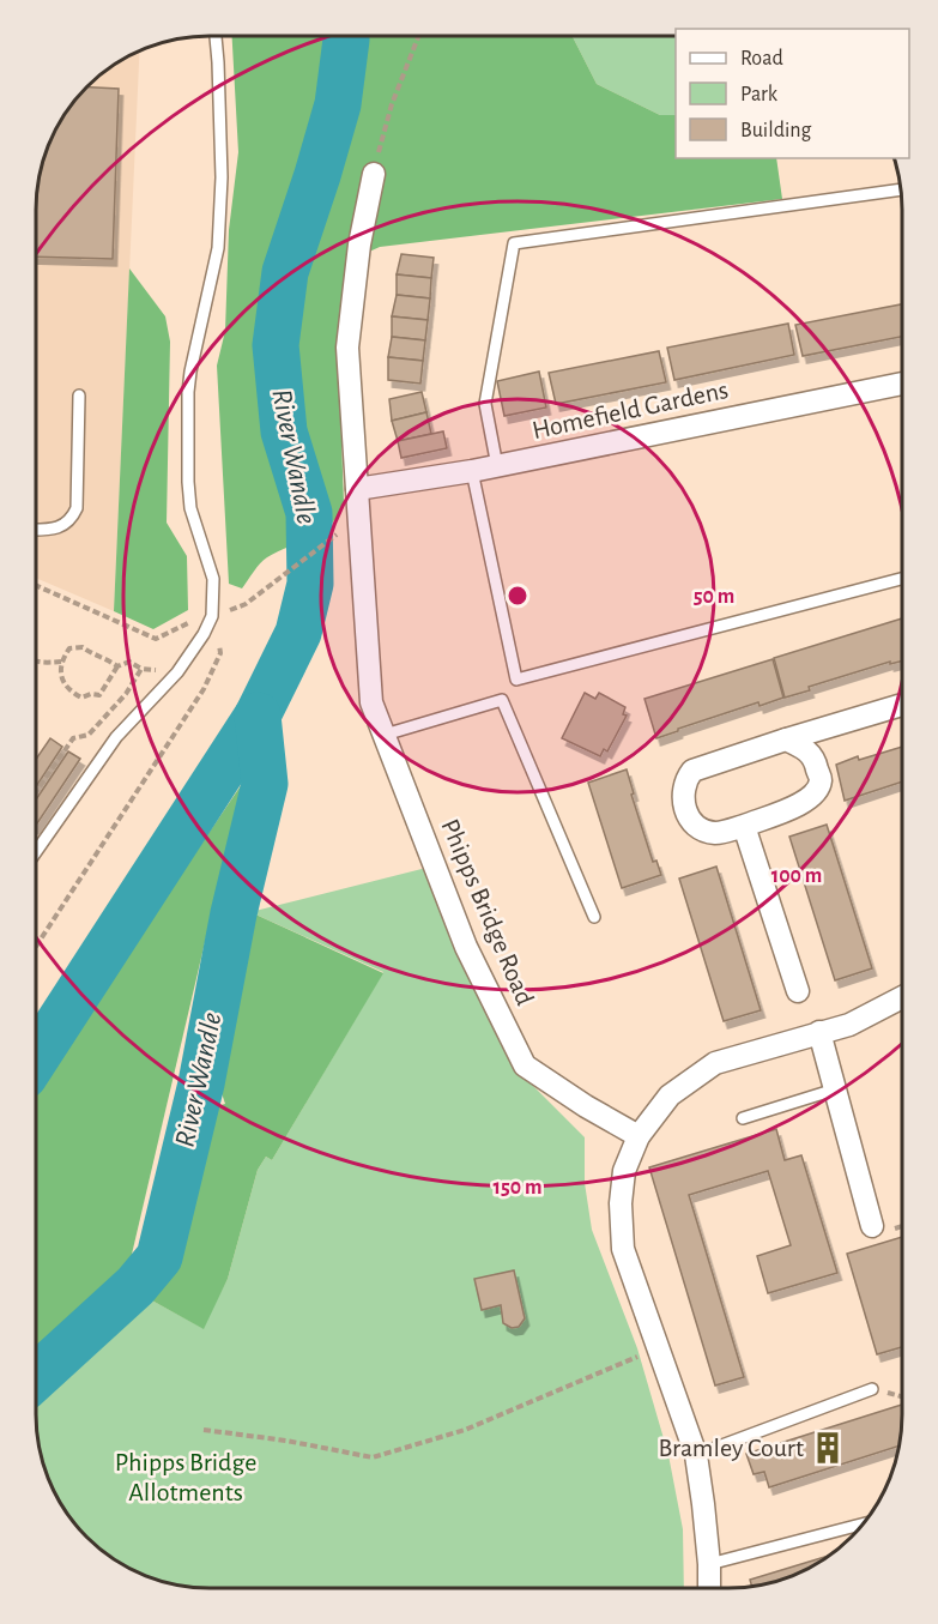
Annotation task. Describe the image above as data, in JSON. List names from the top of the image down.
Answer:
{
  "streets": {
    "street": ["Homefield Gardens", "Phipps Bridge Road"]
  },
  "crossings": [
    ["Homefield Gardens", "Phipps Bridge Road"]
  ],
  "water": ["River Wandle"],
  "parks": ["Phipps Bridge Allotments"],
  "places": {
    "building": ["Bramley Court"]
  },
  "legend": ["Road", "Park", "Building"],
  "rings": ["50 m", "100 m", "150 m"]
}
